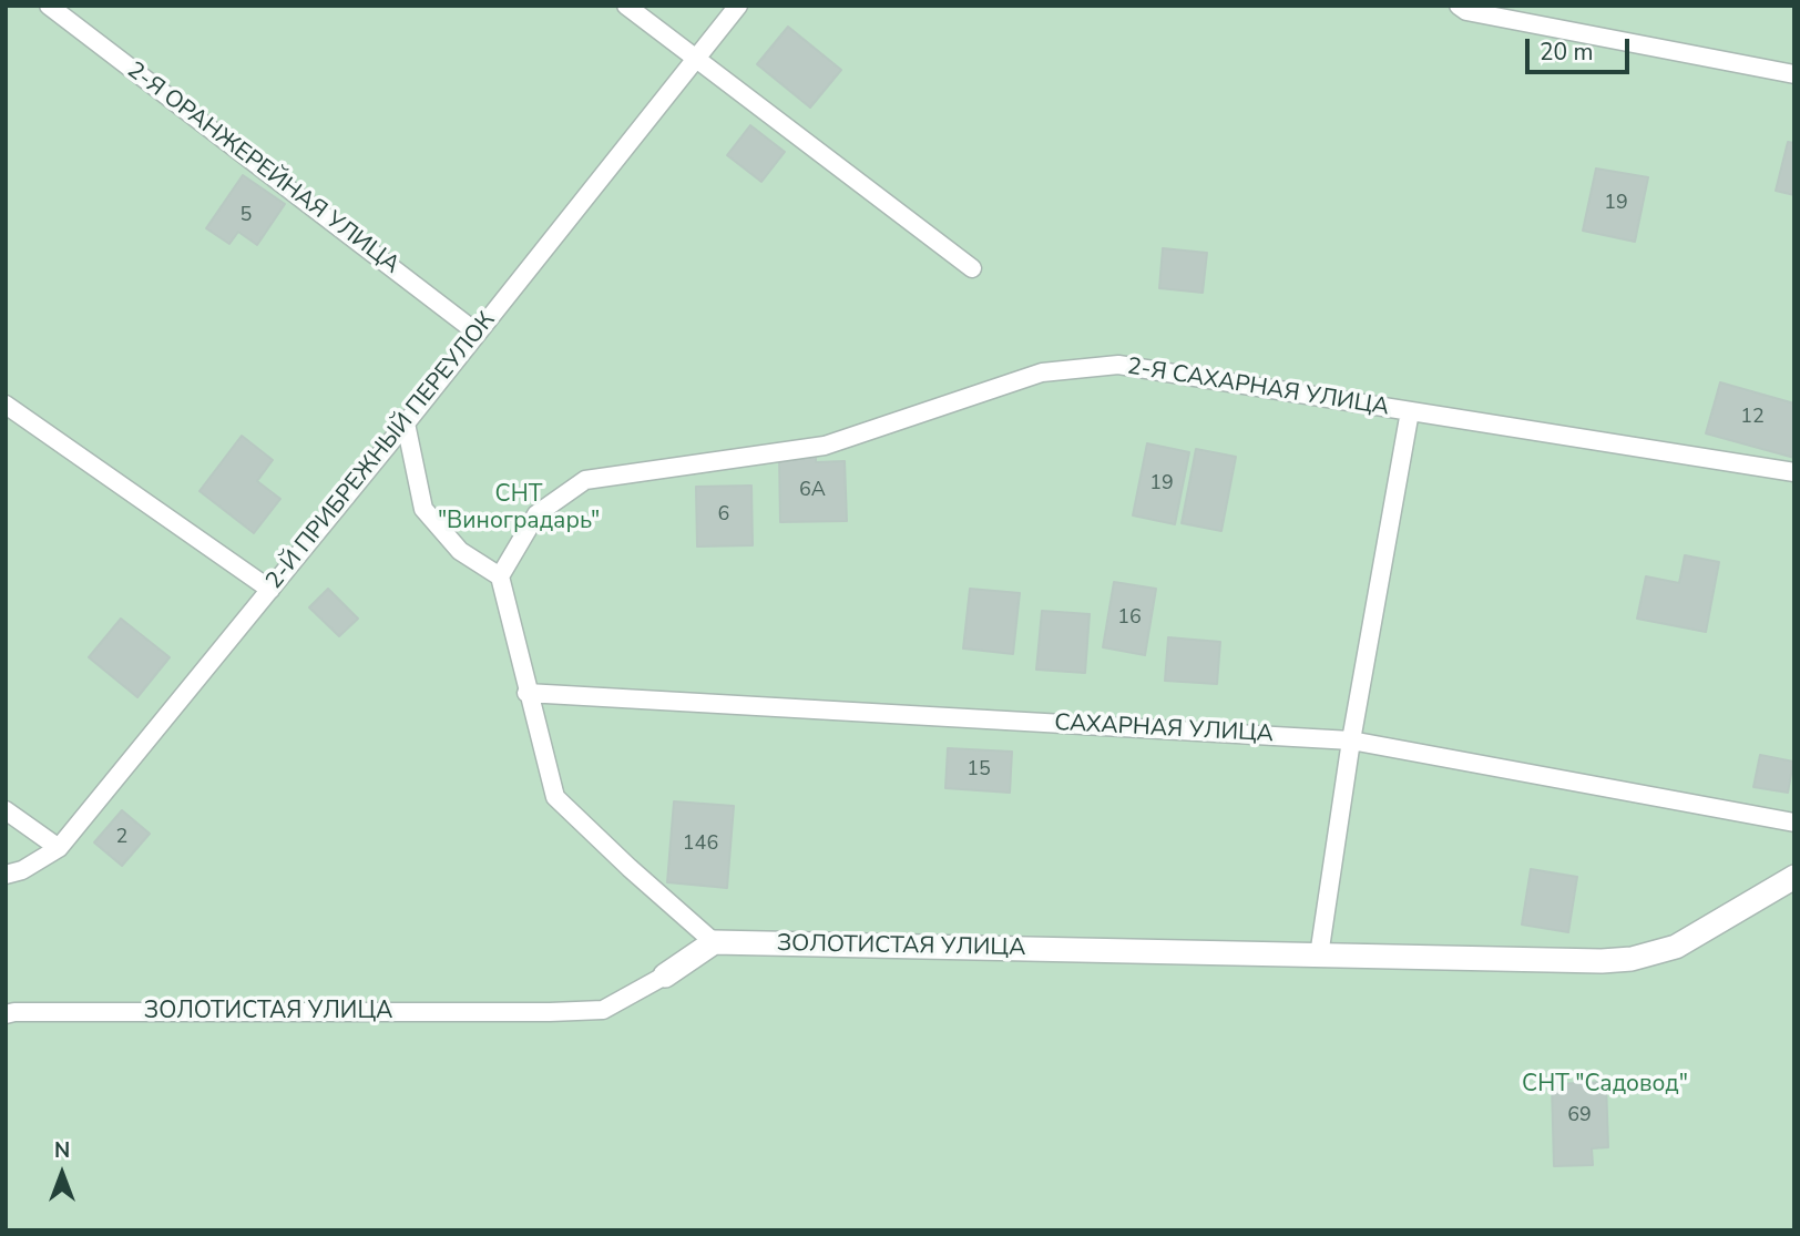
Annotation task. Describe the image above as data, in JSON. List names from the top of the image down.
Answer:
{
  "streets": {
    "street": ["ЗОЛОТИСТАЯ УЛИЦА"],
    "lane": [
      "2-Я ОРАНЖЕРЕЙНАЯ УЛИЦА",
      "2-Я САХАРНАЯ УЛИЦА",
      "2-Й ПРИБРЕЖНЫЙ ПЕРЕУЛОК",
      "САХАРНАЯ УЛИЦА"
    ]
  },
  "crossings": [
    ["2-Я ОРАНЖЕРЕЙНАЯ УЛИЦА", "2-Й ПРИБРЕЖНЫЙ ПЕРЕУЛОК"]
  ],
  "parks": ["СНТ \"Виноградарь\"", "СНТ \"Садовод\""],
  "house_numbers": [
    "19",
    "5",
    "12",
    "19",
    "6А",
    "6",
    "16",
    "15",
    "2",
    "146",
    "69"
  ],
  "scale_bar": "20 m",
  "north": "top"
}
